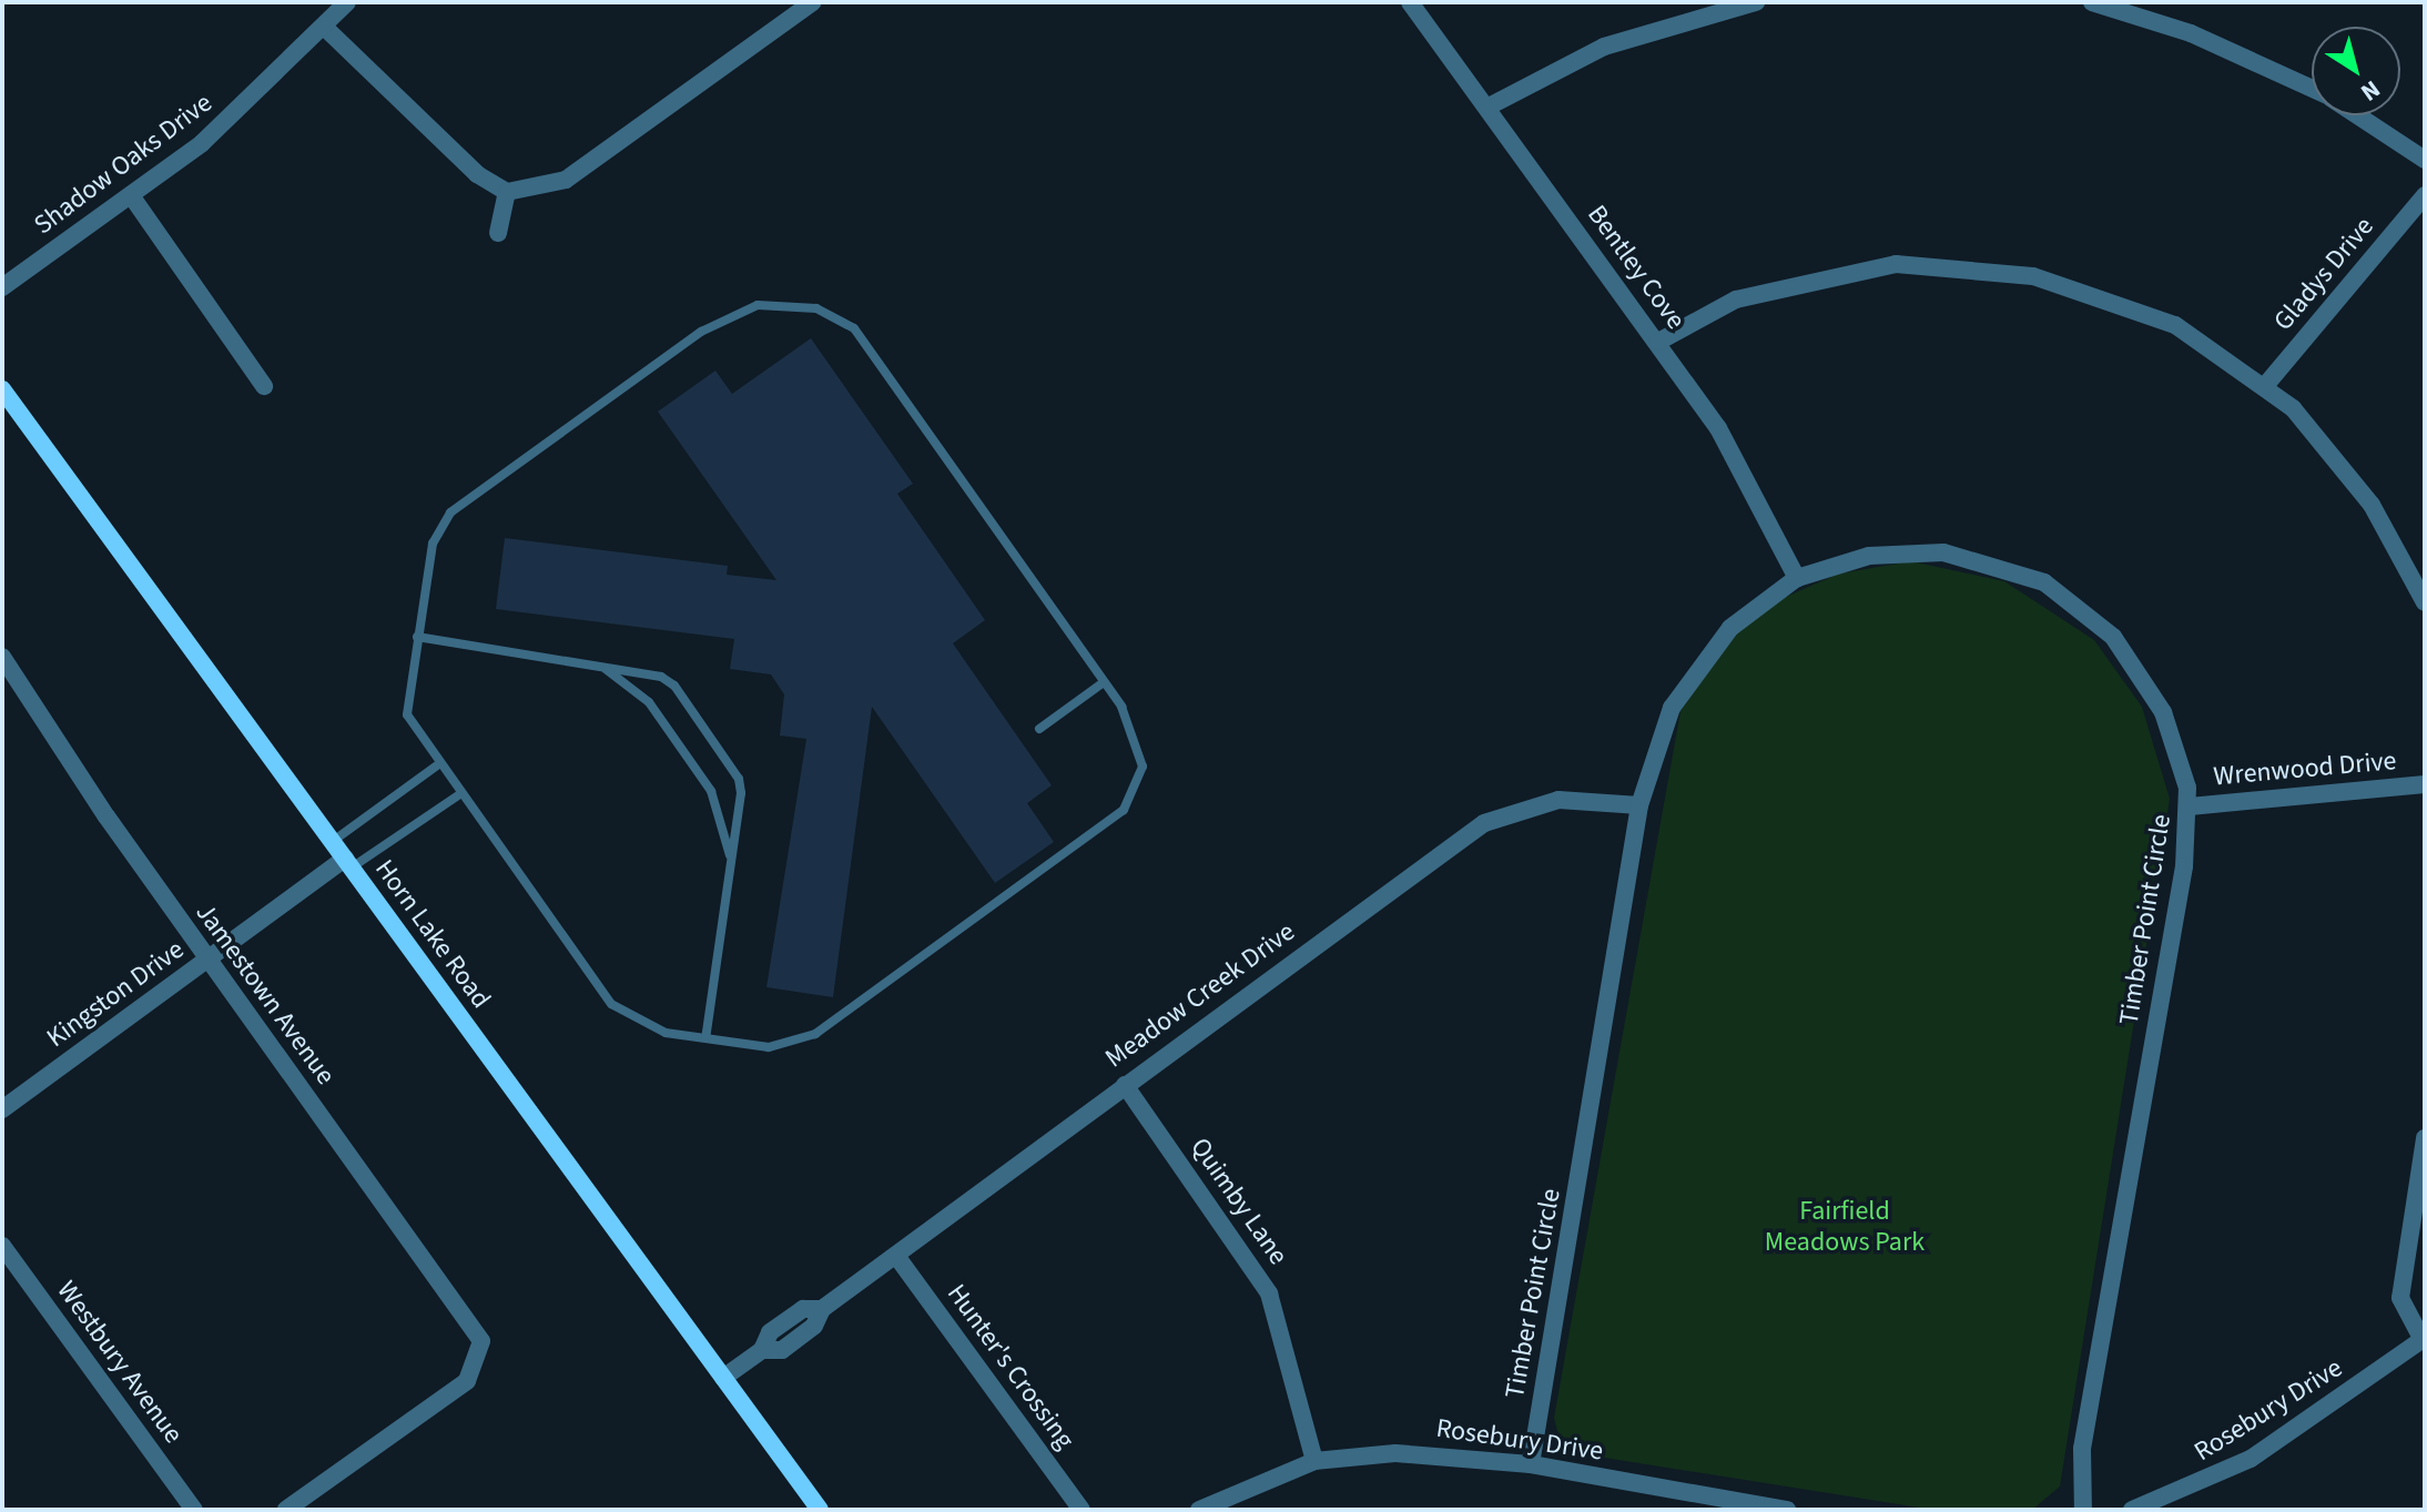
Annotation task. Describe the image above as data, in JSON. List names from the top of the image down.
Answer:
{
  "streets": {
    "main road": ["Horn Lake Road"],
    "street": [
      "Shadow Oaks Drive",
      "Bentley Cove",
      "Gladys Drive",
      "Wrenwood Drive",
      "Timber Point Circle",
      "Kingston Drive",
      "Jamestown Avenue",
      "Meadow Creek Drive",
      "Quimby Lane",
      "Westbury Avenue",
      "Hunter's Crossing",
      "Rosebury Drive"
    ]
  },
  "crossings": [
    ["Bentley Cove", "Timber Point Circle"],
    ["Wrenwood Drive", "Timber Point Circle"],
    ["Timber Point Circle", "Meadow Creek Drive"],
    ["Timber Point Circle", "Rosebury Drive"],
    ["Horn Lake Road", "Kingston Drive"],
    ["Horn Lake Road", "Meadow Creek Drive"],
    ["Kingston Drive", "Jamestown Avenue"],
    ["Meadow Creek Drive", "Quimby Lane"],
    ["Meadow Creek Drive", "Hunter's Crossing"],
    ["Quimby Lane", "Rosebury Drive"]
  ],
  "parks": ["Fairfield Meadows Park"],
  "north": "bottom right"
}
